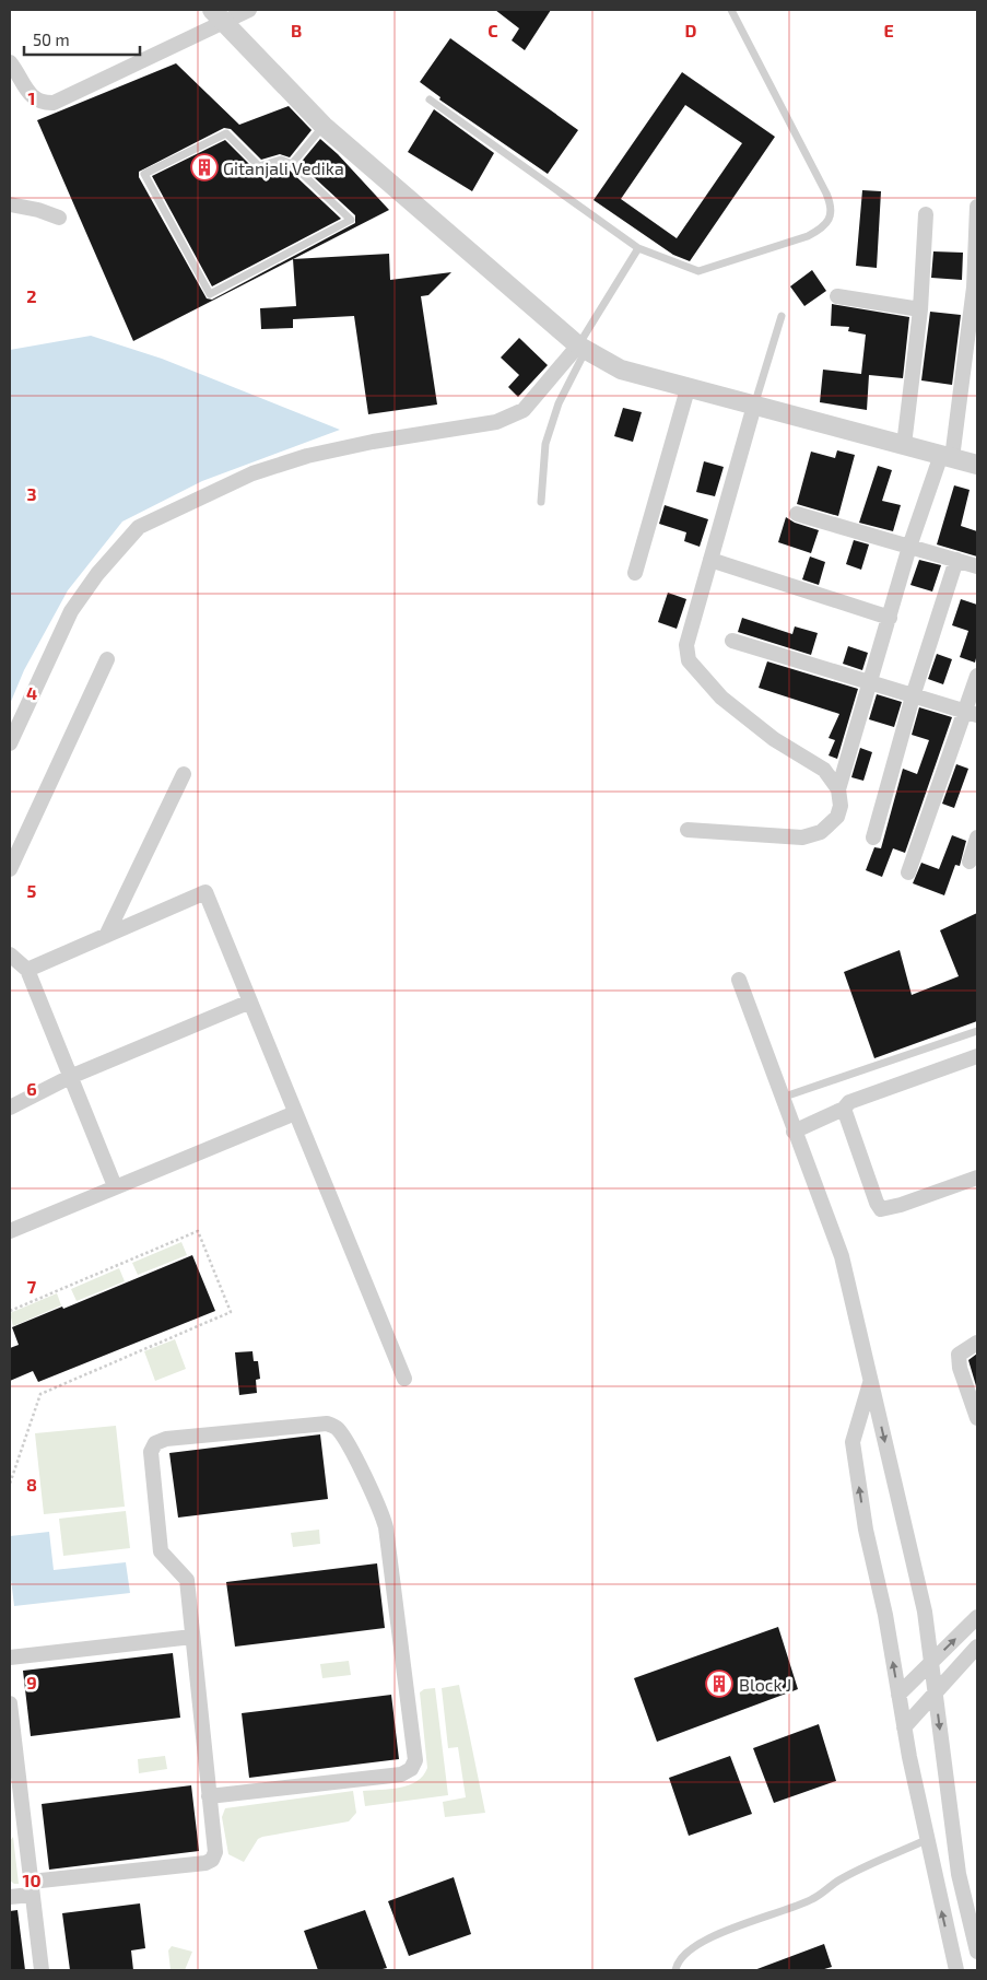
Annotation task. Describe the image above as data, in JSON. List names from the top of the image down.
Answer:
{
  "places": {
    "building": ["Gitanjali Vedika", "Block J"]
  },
  "scale_bar": "50 m",
  "grid": {
    "columns": [
      "B",
      "C",
      "D",
      "E"
    ],
    "rows": [
      "1",
      "2",
      "3",
      "4",
      "5",
      "6",
      "7",
      "8",
      "9",
      "10"
    ]
  }
}
